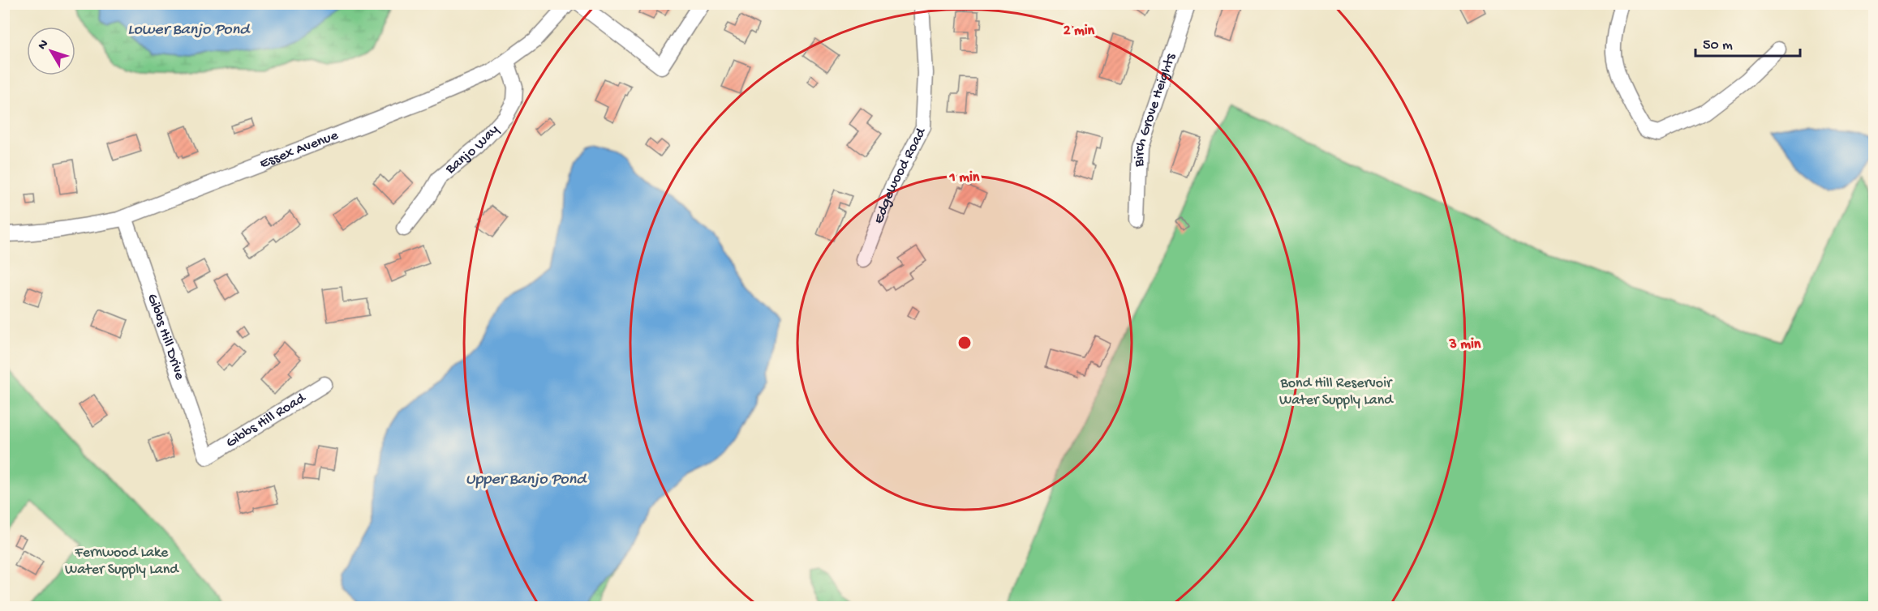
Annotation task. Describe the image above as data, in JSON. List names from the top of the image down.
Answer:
{
  "streets": {
    "street": [
      "Birch Grove Heights",
      "Banjo Way",
      "Essex Avenue",
      "Edgewood Road",
      "Gibbs Hill Drive",
      "Gibbs Hill Road"
    ]
  },
  "crossings": [
    ["Banjo Way", "Essex Avenue"],
    ["Essex Avenue", "Gibbs Hill Drive"],
    ["Gibbs Hill Drive", "Gibbs Hill Road"]
  ],
  "water": ["Lower Banjo Pond", "Upper Banjo Pond"],
  "parks": ["Bond Hill Reservoir Water Supply Land", "Fernwood Lake Water Supply Land"],
  "scale_bar": "50 m",
  "north": "top left",
  "rings": ["2 min", "1 min", "3 min"]
}
